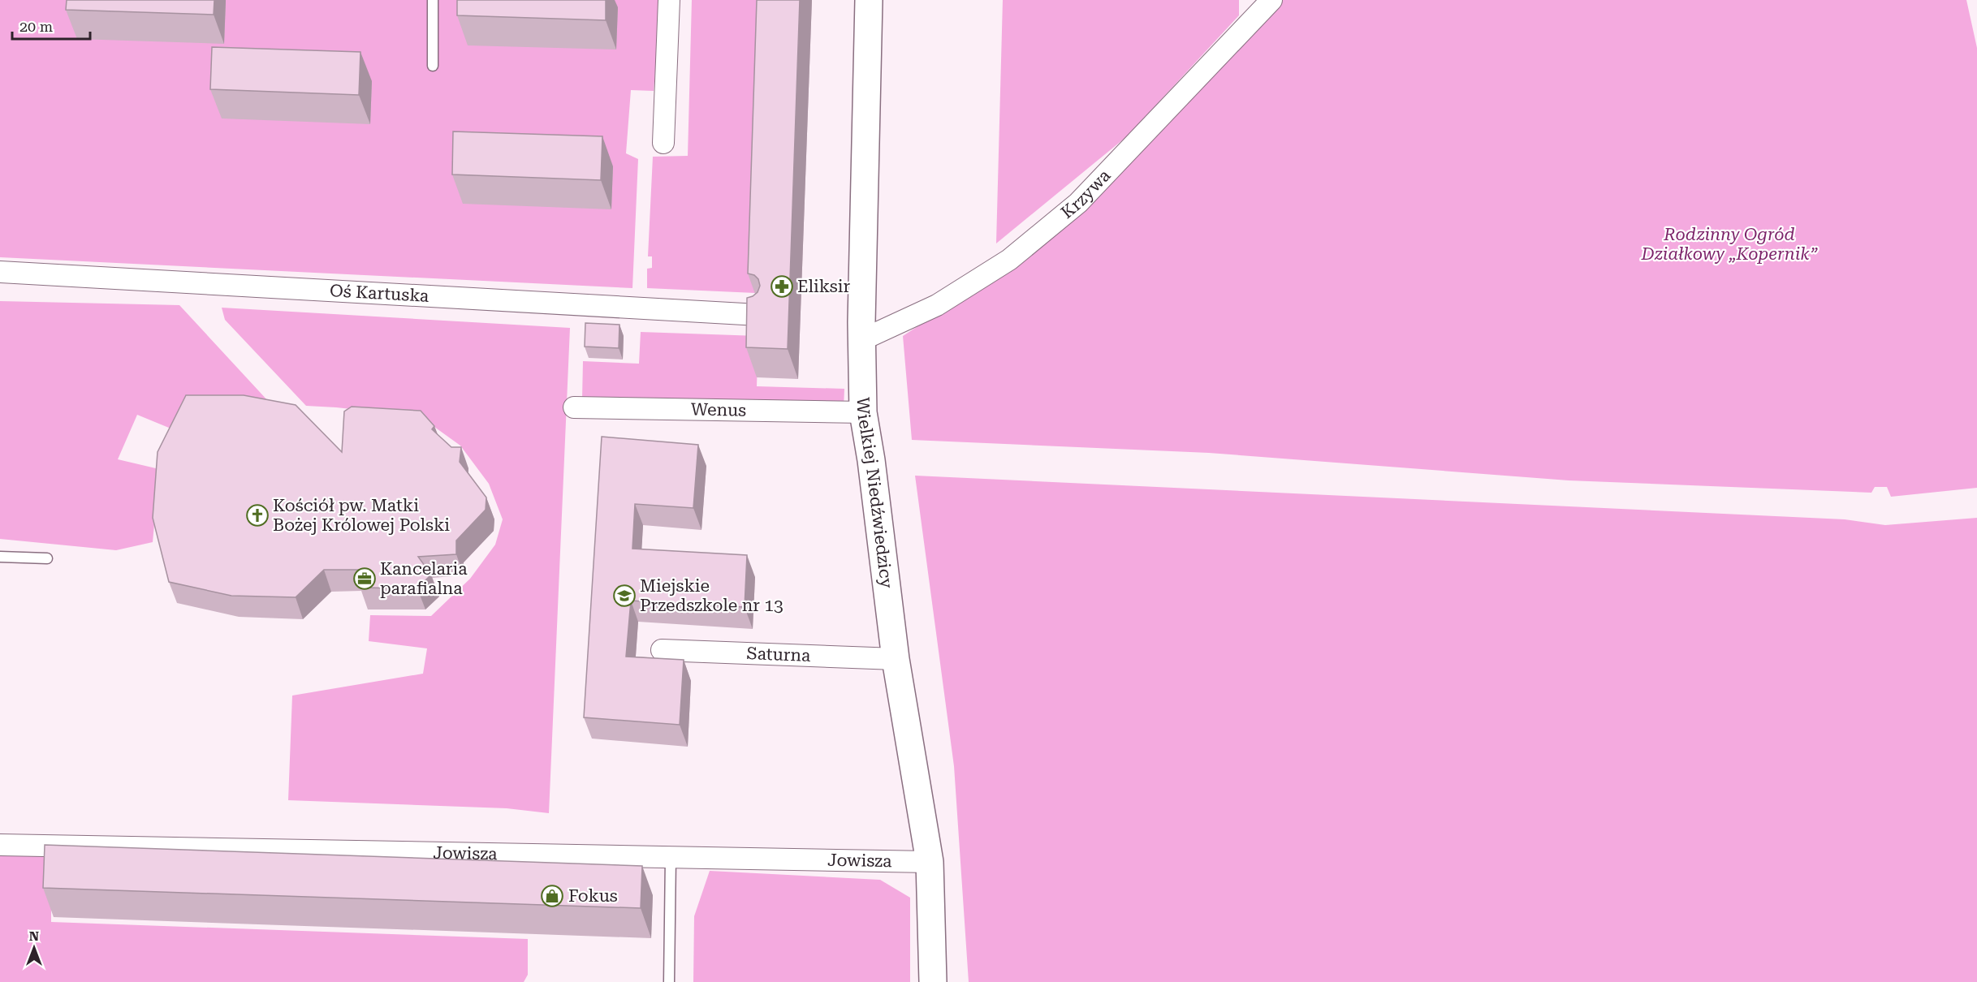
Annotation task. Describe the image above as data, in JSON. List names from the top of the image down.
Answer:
{
  "streets": {
    "street": [
      "Krzywa",
      "Oś Kartuska",
      "Wenus",
      "Wielkiej Niedźwiedzicy",
      "Saturna",
      "Jowisza"
    ]
  },
  "crossings": [
    ["Krzywa", "Wielkiej Niedźwiedzicy"],
    ["Wenus", "Wielkiej Niedźwiedzicy"],
    ["Wielkiej Niedźwiedzicy", "Saturna"],
    ["Wielkiej Niedźwiedzicy", "Jowisza"]
  ],
  "parks": ["Rodzinny Ogród Działkowy „Kopernik”"],
  "places": {
    "pharmacy": ["Eliksir"],
    "church": ["Kościół pw. Matki Bożej Królowej Polski"],
    "office": ["Kancelaria parafialna"],
    "school or university": ["Miejskie Przedszkole nr 13"],
    "shop": ["Fokus"]
  },
  "scale_bar": "20 m",
  "north": "top"
}
